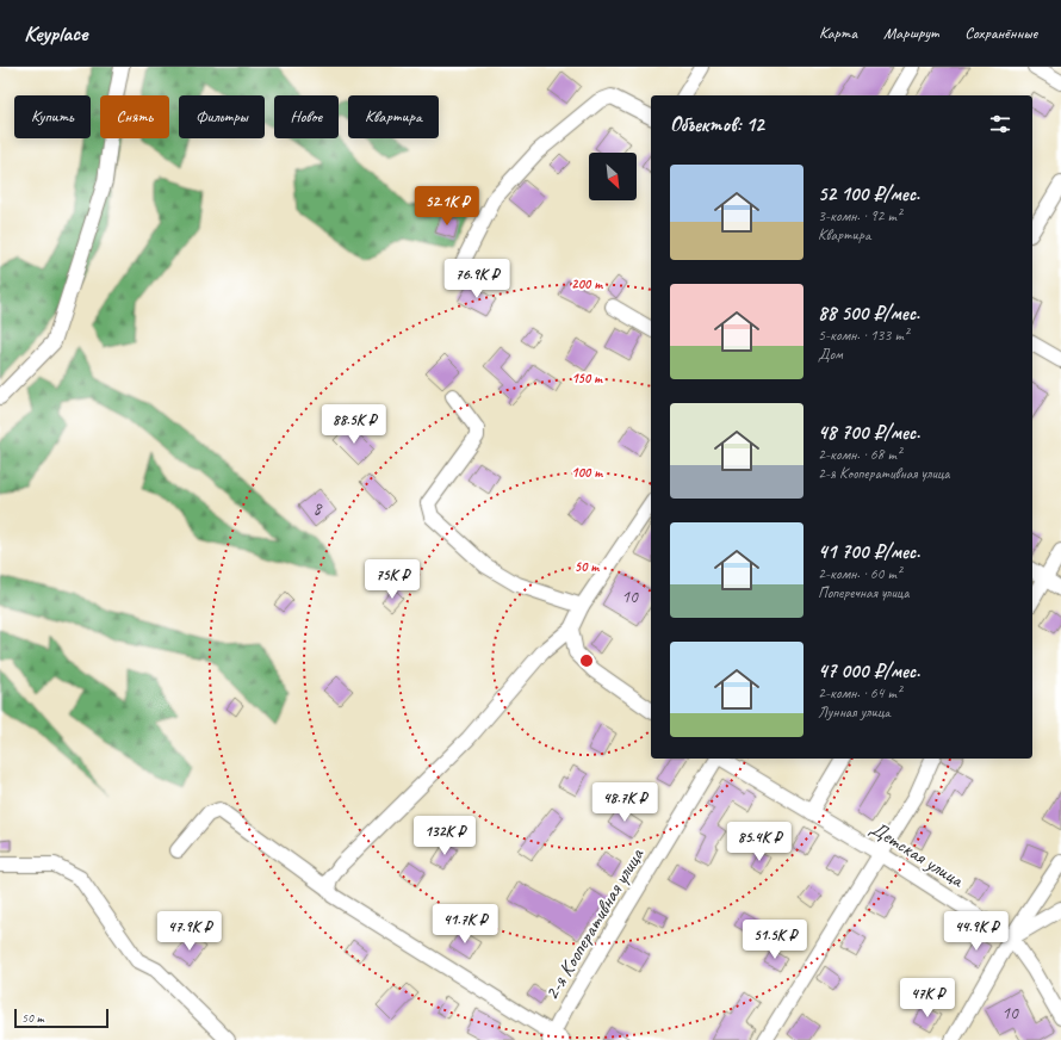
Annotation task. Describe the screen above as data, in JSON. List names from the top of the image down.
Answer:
{
  "streets": {
    "street": ["Детская улица", "2-я Кооперативная улица"]
  },
  "house_numbers": ["8", "10", "10"],
  "scale_bar": "50 m",
  "north": "bottom right",
  "page": {
    "header": "Keyplace",
    "nav": ["Карта", "Маршрут", "Сохранённые"],
    "chip": [
      "Купить",
      "Снять",
      "Фильтры",
      "Новое",
      "Квартира"
    ],
    "heading": "Объектов: 12",
    "list": [
      {
        "name": "52 100 ₽/мес.",
        "note": "3-комн. · 92 m² · Квартира"
      },
      {
        "name": "88 500 ₽/мес.",
        "note": "5-комн. · 133 m² · Дом"
      },
      {
        "name": "48 700 ₽/мес.",
        "note": "2-комн. · 68 m² · 2-я Кооперативная улица"
      },
      {
        "name": "41 700 ₽/мес.",
        "note": "2-комн. · 60 m² · Поперечная улица"
      },
      {
        "name": "47 000 ₽/мес.",
        "note": "2-комн. · 64 m² · Лунная улица"
      }
    ],
    "price": [
      "52.1K ₽",
      "76.9K ₽",
      "88.5K ₽",
      "75K ₽",
      "48.7K ₽",
      "132K ₽",
      "85.4K ₽",
      "41.7K ₽",
      "47.9K ₽",
      "44.9K ₽",
      "51.5K ₽",
      "47K ₽"
    ],
    "scale": "50 m"
  },
  "rings": [
    "200 m",
    "150 m",
    "100 m",
    "50 m"
  ]
}
